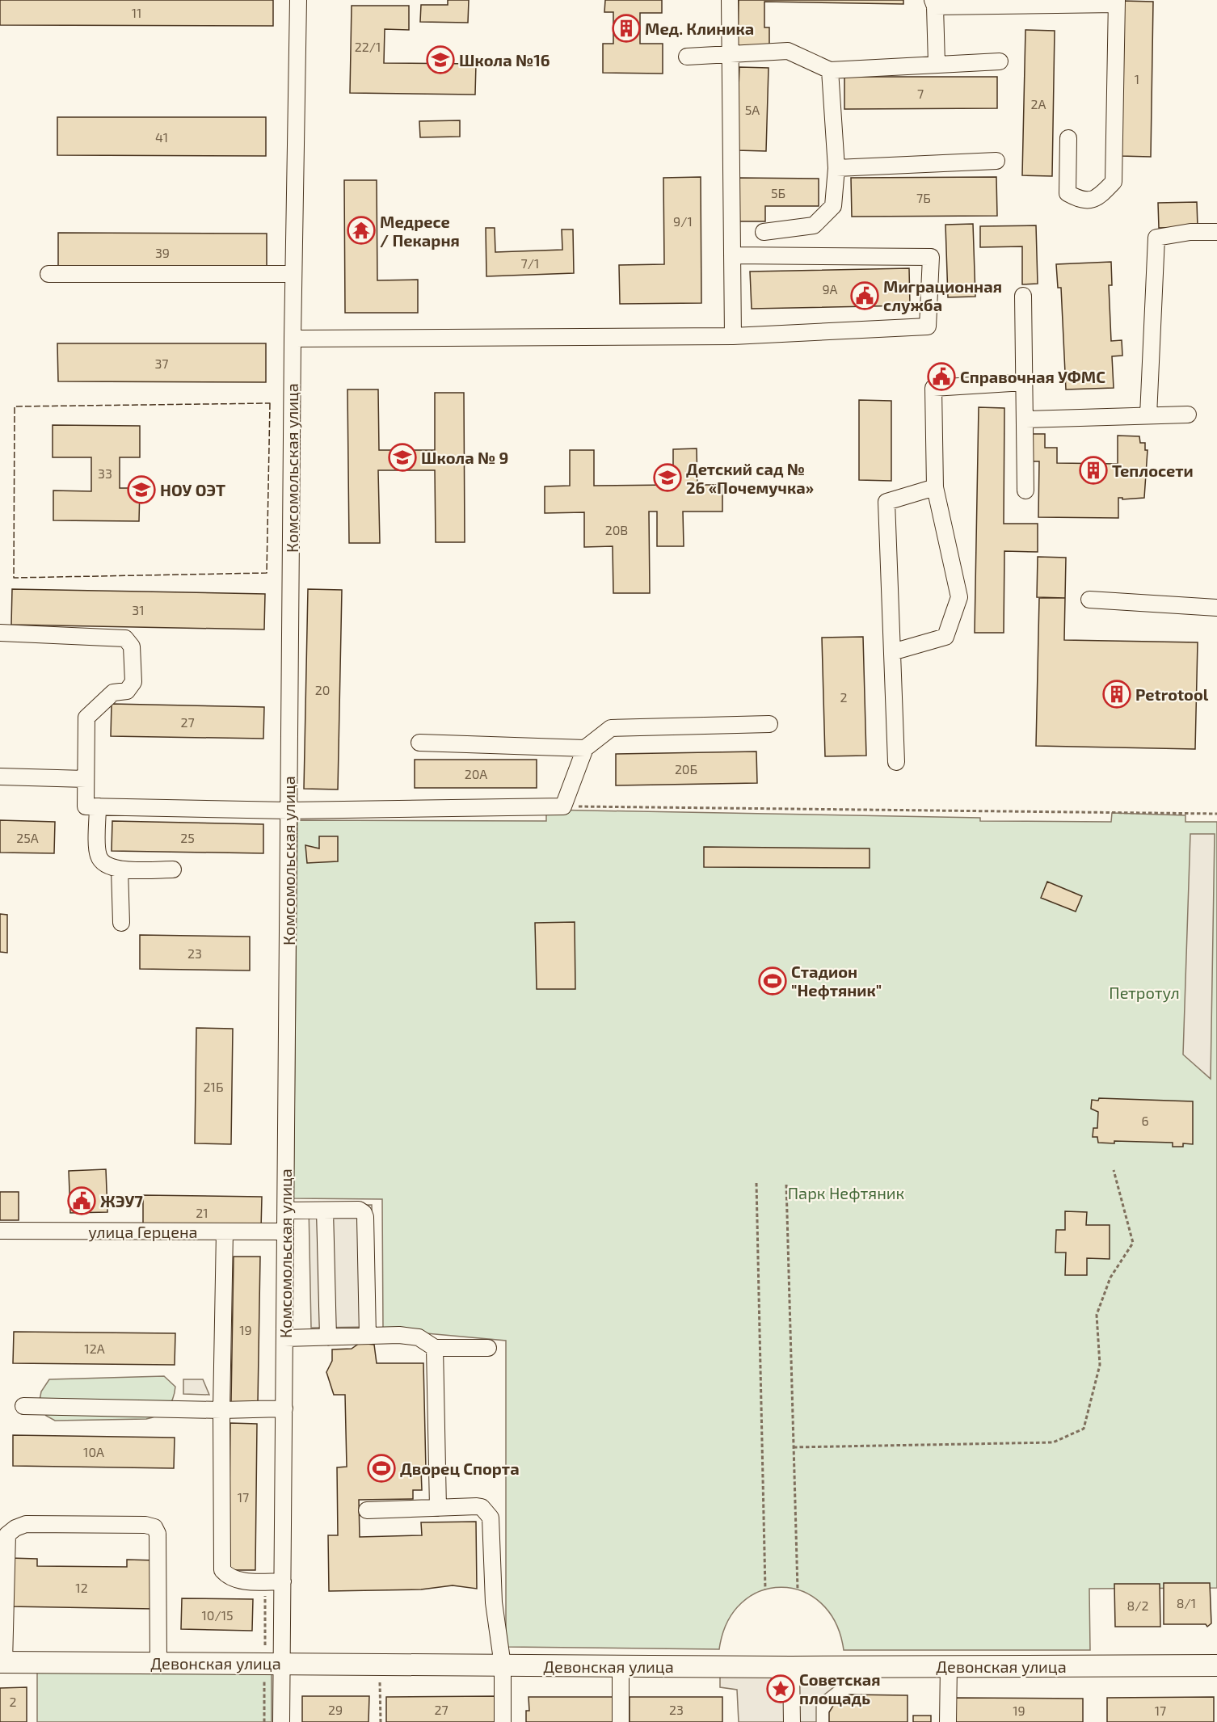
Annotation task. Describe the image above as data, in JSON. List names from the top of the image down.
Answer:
{
  "streets": {
    "main road": ["Девонская улица"],
    "street": ["Комсомольская улица", "улица Герцена"]
  },
  "crossings": [
    ["Комсомольская улица", "улица Герцена"],
    ["Комсомольская улица", "Девонская улица"]
  ],
  "parks": ["Петротул", "Парк Нефтяник"],
  "places": {
    "building": ["Мед. Клиника", "Теплосети", "Petrotool"],
    "school or university": [
      "Школа №16",
      "Школа № 9",
      "Детский сад № 26 «Почемучка»",
      "НОУ ОЭТ"
    ],
    "temple": ["Медресе / Пекарня"],
    "public building": ["Миграционная служба", "Справочная УФМС", "ЖЭУ7"],
    "sports": ["Стадион \"Нефтяник\"", "Дворец Спорта"],
    "place": ["Советская площадь"]
  },
  "house_numbers": [
    "11",
    "22/1",
    "1",
    "7",
    "2А",
    "5А",
    "41",
    "5Б",
    "7Б",
    "9/1",
    "39",
    "7/1",
    "9А",
    "37",
    "33",
    "20В",
    "31",
    "20",
    "2",
    "27",
    "20Б",
    "20А",
    "25А",
    "25",
    "23",
    "21Б",
    "6",
    "21",
    "19",
    "12А",
    "10А",
    "17",
    "12",
    "8/1",
    "8/2",
    "10/15",
    "2",
    "29",
    "27",
    "23",
    "19",
    "17"
  ]
}
